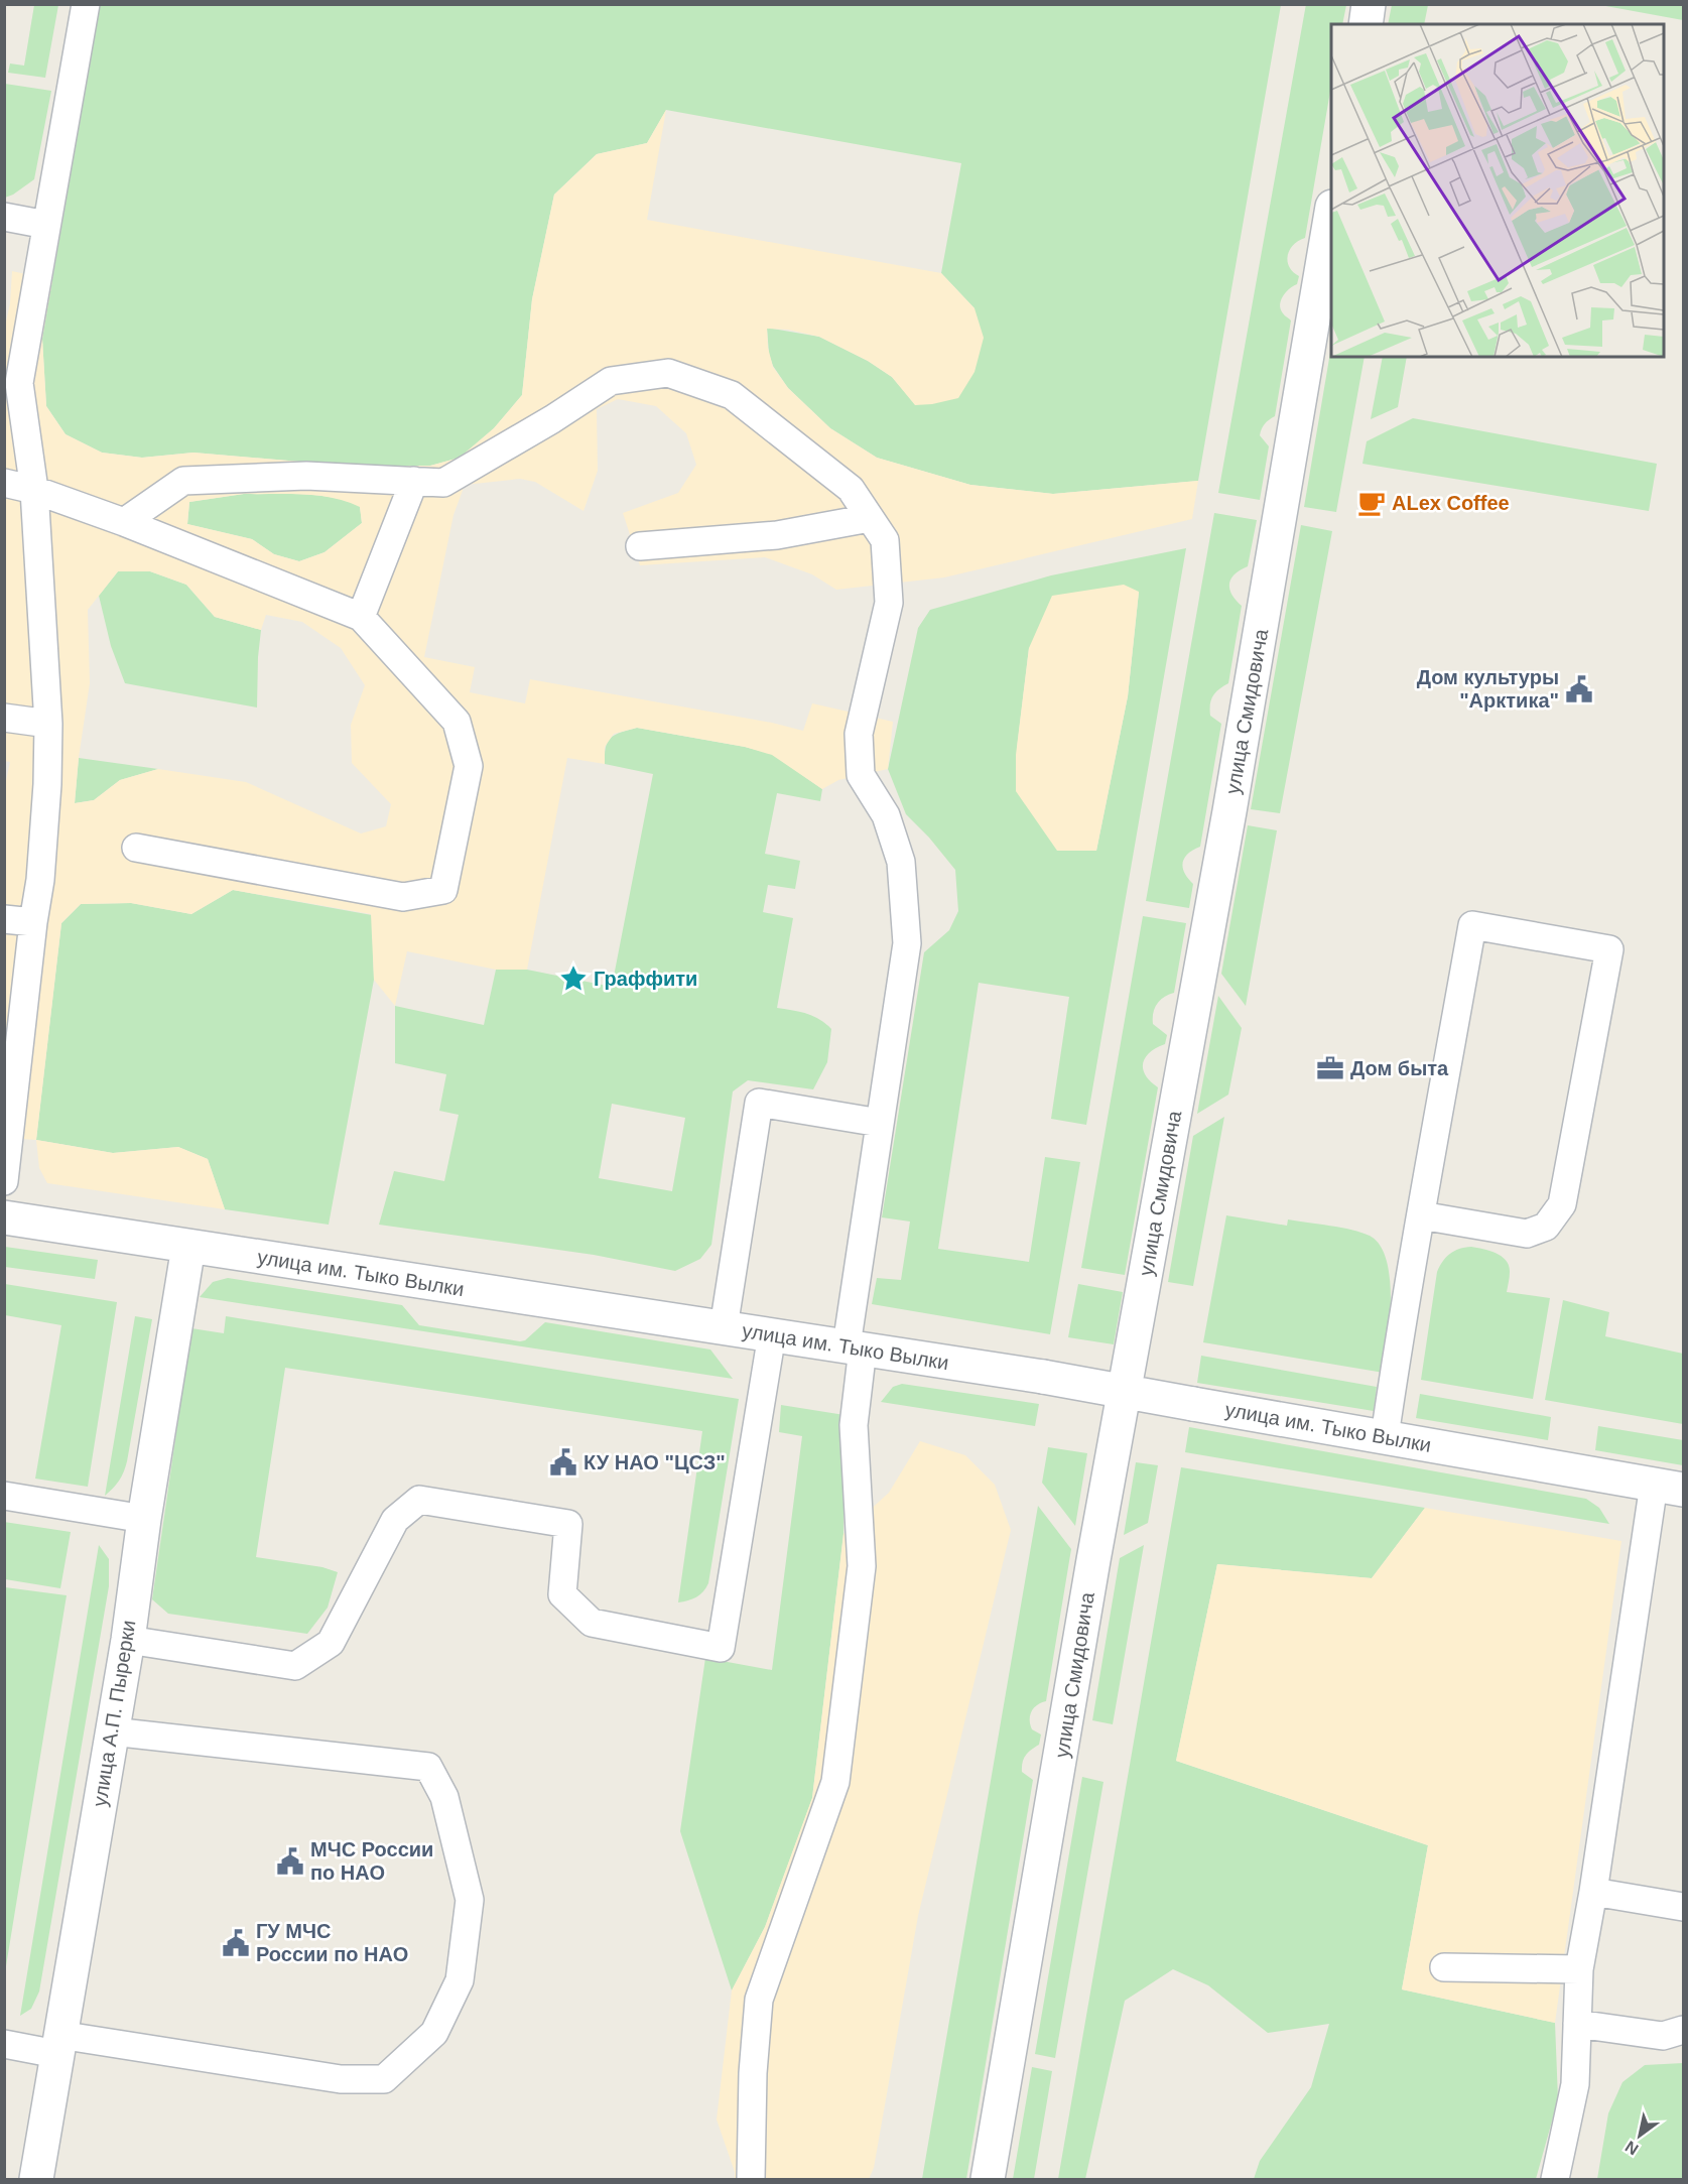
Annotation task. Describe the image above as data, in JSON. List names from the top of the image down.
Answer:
{
  "streets": {
    "street": ["улица Смидовича", "улица им. Тыко Вылки", "улица А.П. Пырерки"]
  },
  "crossings": [
    ["улица Смидовича", "улица им. Тыко Вылки"],
    ["улица им. Тыко Вылки", "улица А.П. Пырерки"]
  ],
  "places": {
    "cafe": ["ALex Coffee"],
    "public building": [
      "Дом культуры \"Арктика\"",
      "КУ НАО \"ЦСЗ\"",
      "МЧС России по НАО",
      "ГУ МЧС России по НАО"
    ],
    "place": ["Граффити"],
    "office": ["Дом быта"]
  },
  "north": "bottom left"
}
